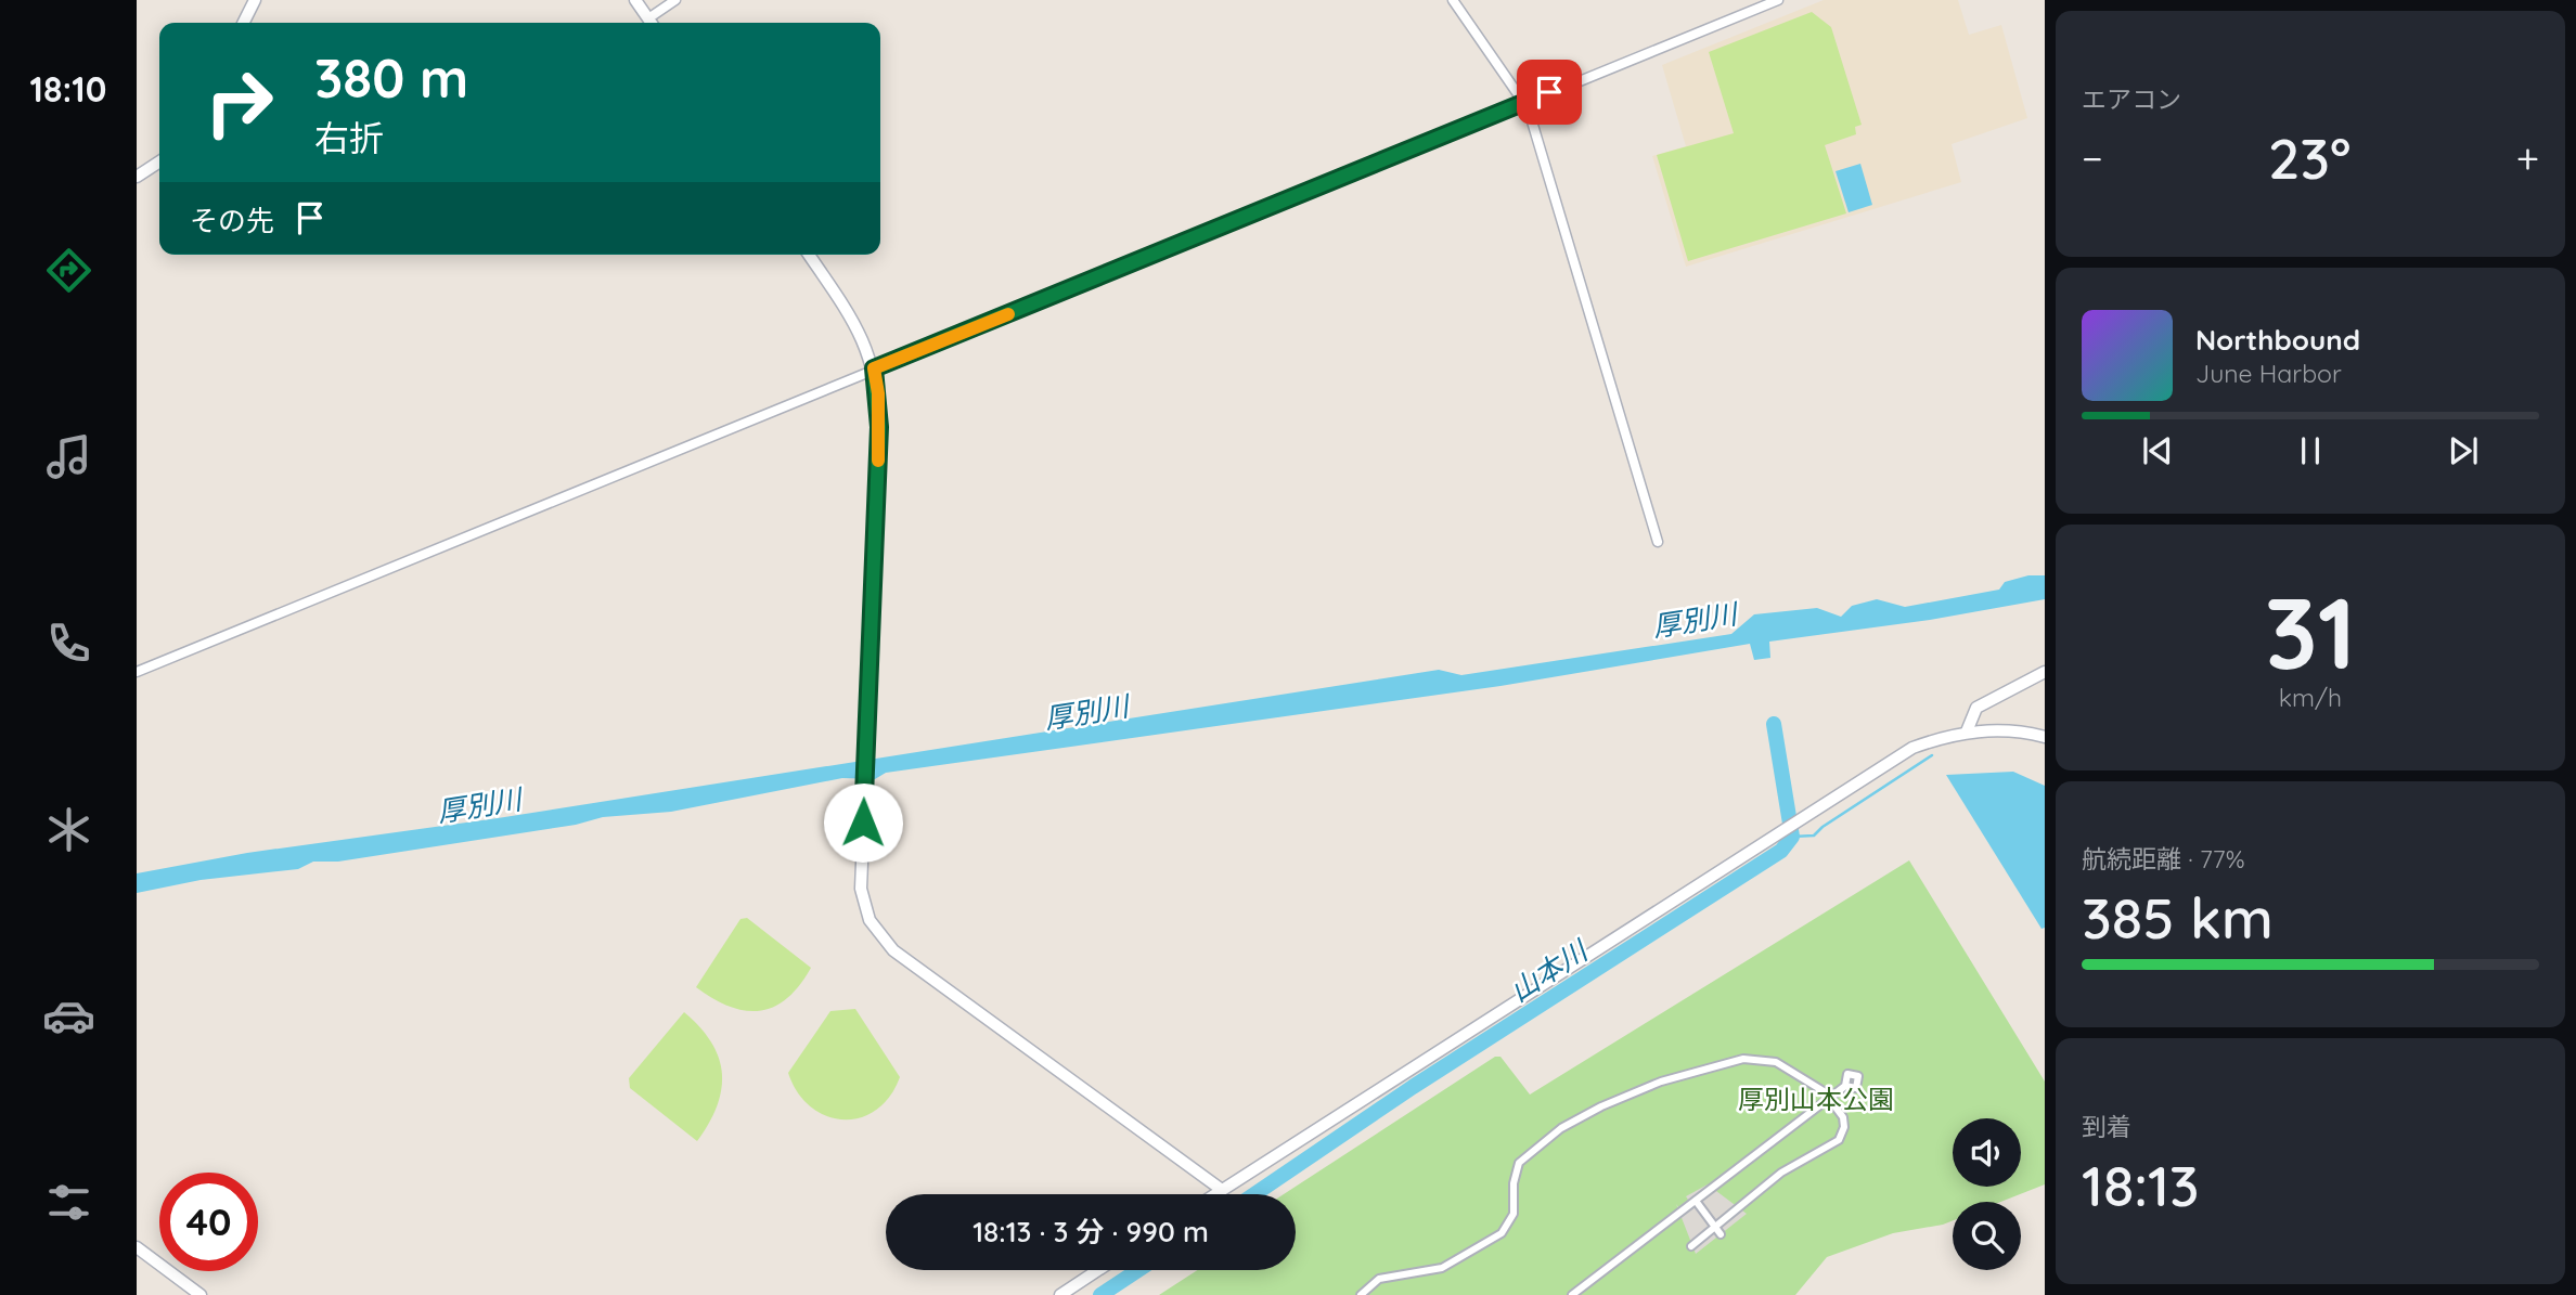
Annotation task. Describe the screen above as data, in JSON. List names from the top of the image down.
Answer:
{
  "water": ["厚別川", "山本川"],
  "parks": ["厚別山本公園"],
  "page": {
    "tabs": "18:10",
    "tile": [
      "エアコン",
      ["31", "km/h"],
      ["航続距離 · 77%", "385 km"],
      ["到着", "18:13"]
    ],
    "turn": ["380 m", "右折"],
    "heat": ["−", "23°", "+"],
    "then": "その先",
    "song": ["Northbound", "June Harbor"],
    "limit": "40",
    "trip": "18:13 · 3 分 · 990 m"
  }
}
